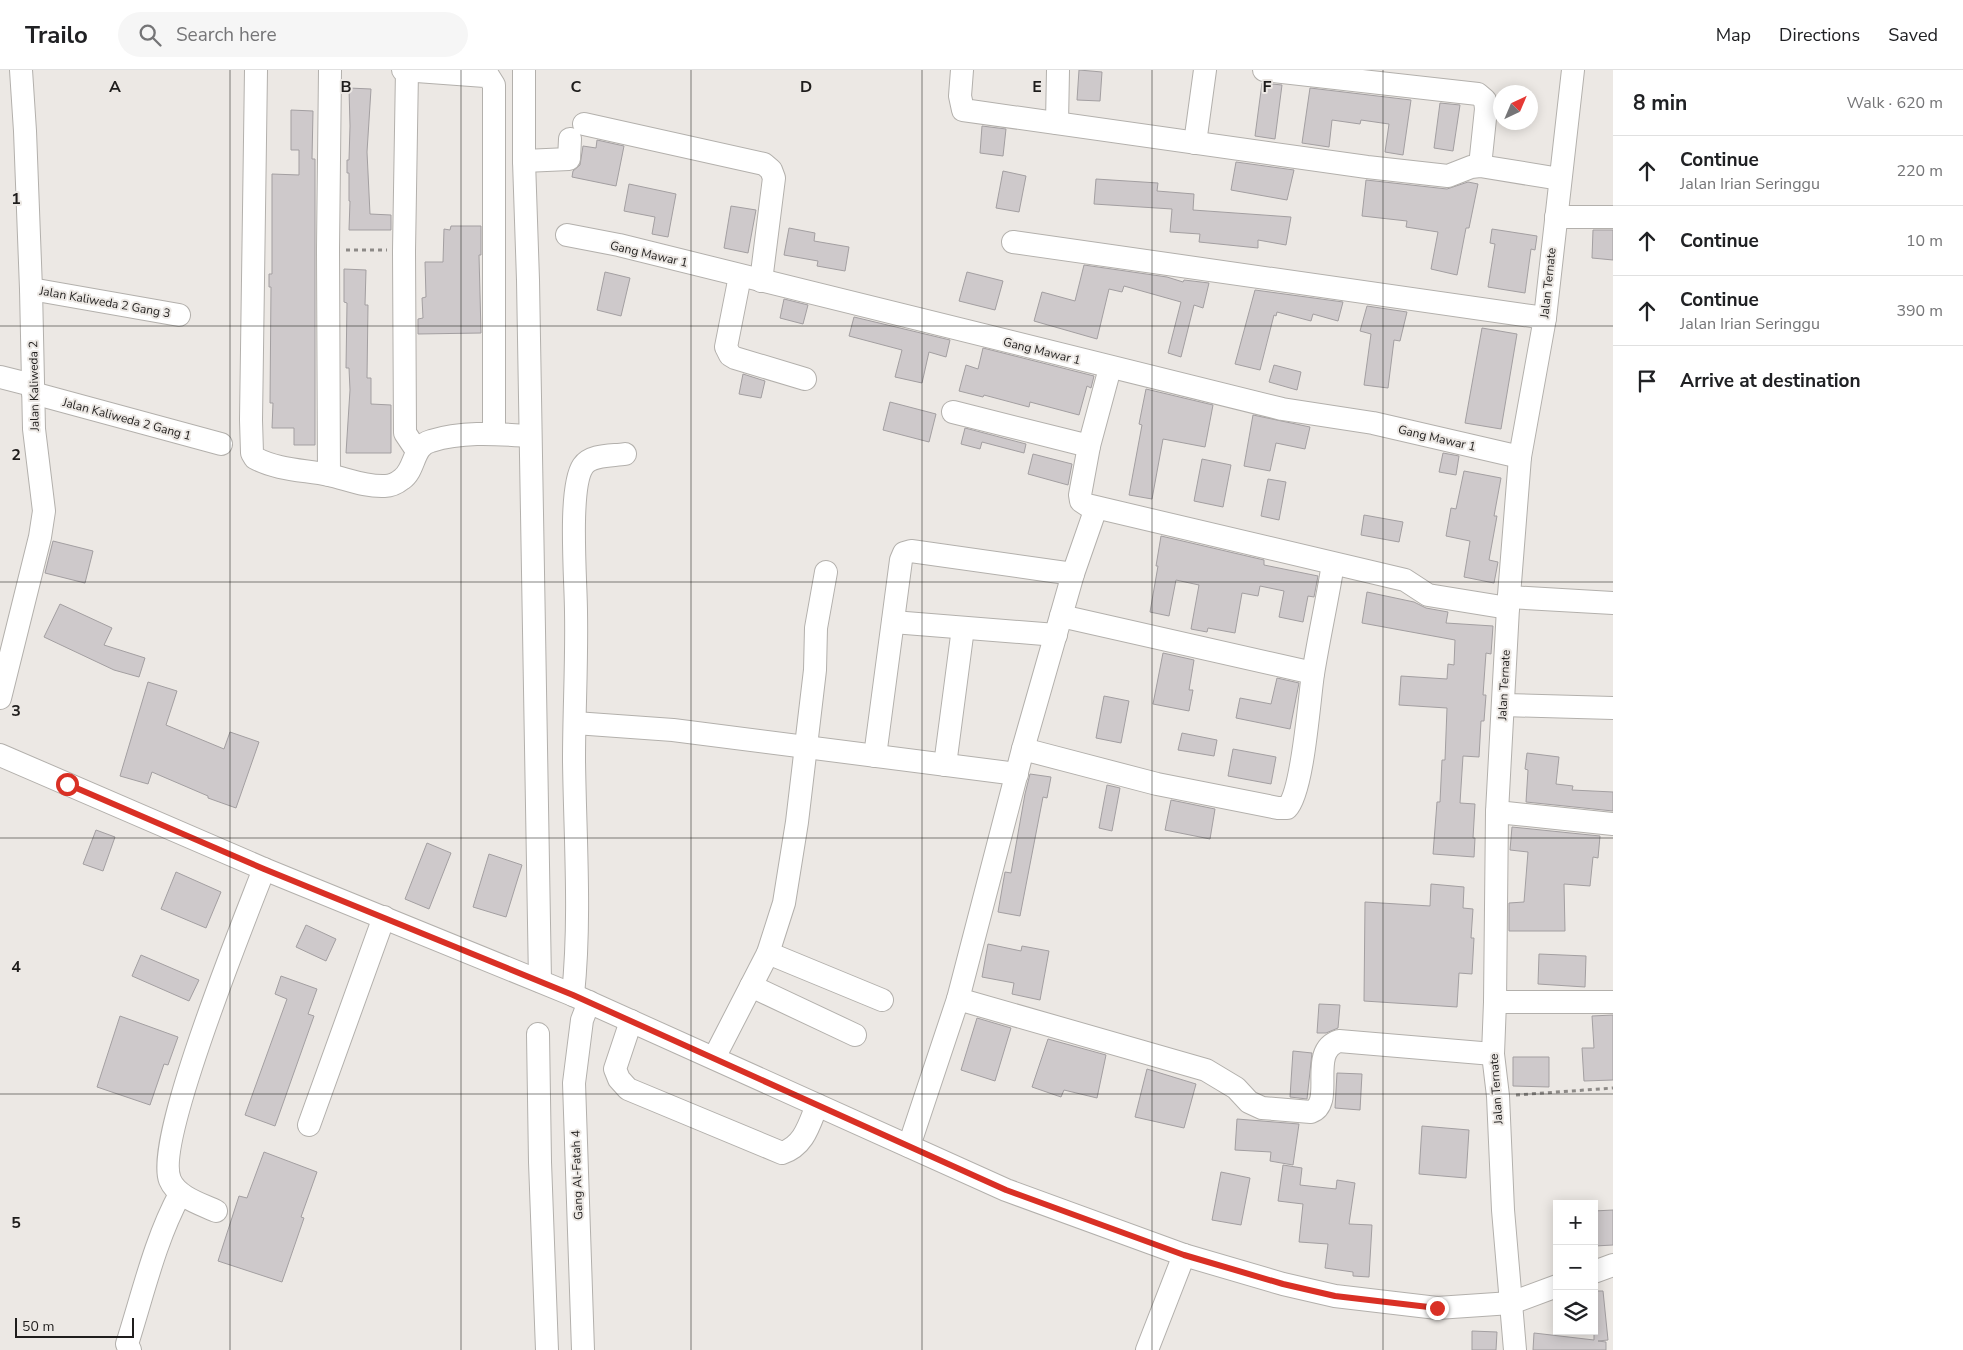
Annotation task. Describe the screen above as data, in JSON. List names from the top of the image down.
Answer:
{
  "streets": {
    "street": [
      "Gang Mawar 1",
      "Jalan Ternate",
      "Jalan Kaliweda 2 Gang 3",
      "Jalan Kaliweda 2",
      "Jalan Kaliweda 2 Gang 1",
      "Gang Al-Fatah 4"
    ]
  },
  "crossings": [
    ["Gang Mawar 1", "Jalan Ternate"],
    ["Jalan Kaliweda 2 Gang 3", "Jalan Kaliweda 2"],
    ["Jalan Kaliweda 2", "Jalan Kaliweda 2 Gang 1"]
  ],
  "scale_bar": "50 m",
  "north": "top right",
  "page": {
    "header": "Trailo",
    "search": "Search here",
    "nav": ["Map", "Directions", "Saved"],
    "heading": ["8 min", "Walk · 620 m"],
    "list": [
      ["Continue", "Jalan Irian Seringgu", "220 m"],
      ["Continue", "10 m"],
      ["Continue", "Jalan Irian Seringgu", "390 m"],
      "Arrive at destination"
    ],
    "map_buttons": ["+", "−"],
    "scale": "50 m"
  },
  "grid": {
    "columns": [
      "A",
      "B",
      "C",
      "D",
      "E",
      "F"
    ],
    "rows": [
      "1",
      "2",
      "3",
      "4",
      "5"
    ]
  }
}
